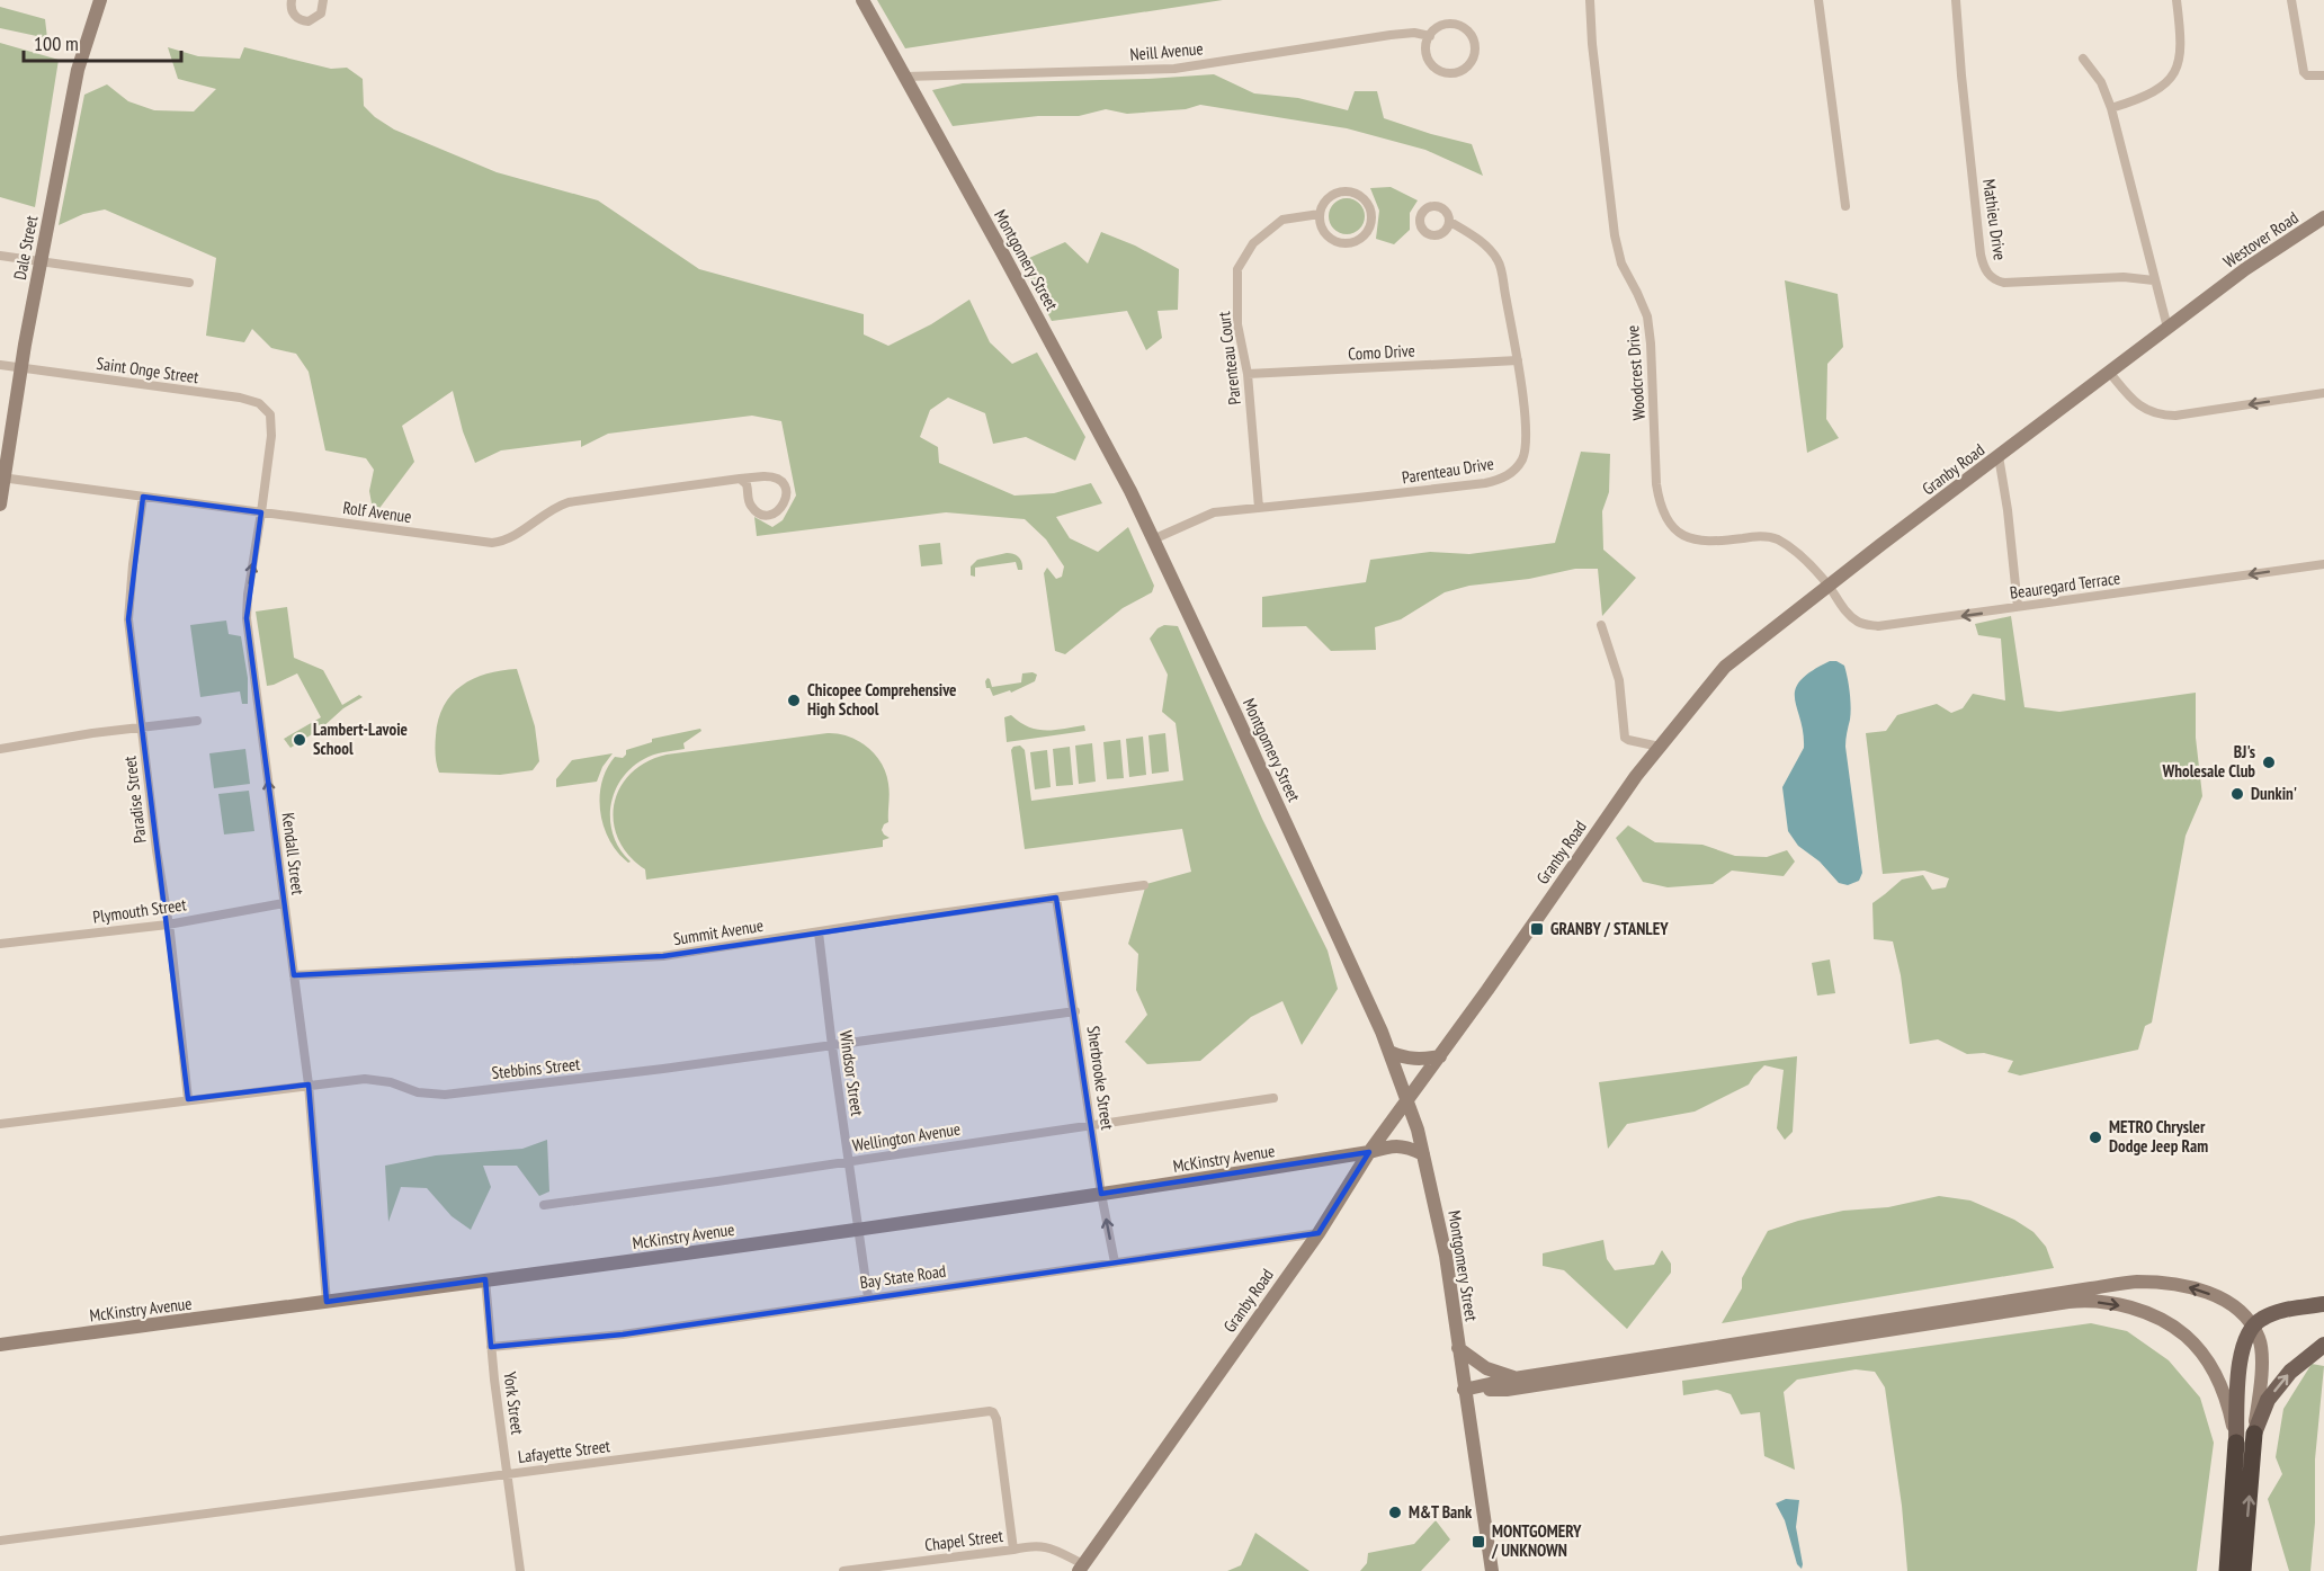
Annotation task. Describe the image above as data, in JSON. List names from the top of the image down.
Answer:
{
  "streets": {
    "main road": [
      "Westover Road",
      "Dale Street",
      "Montgomery Street",
      "Granby Road",
      "McKinstry Avenue"
    ],
    "street": [
      "Neill Avenue",
      "Mathieu Drive",
      "Como Drive",
      "Parenteau Court",
      "Saint Onge Street",
      "Woodcrest Drive",
      "Parenteau Drive",
      "Rolf Avenue",
      "Beauregard Terrace",
      "Paradise Street",
      "Kendall Street",
      "Plymouth Street",
      "Summit Avenue",
      "Stebbins Street",
      "Windsor Street",
      "Sherbrooke Street",
      "Wellington Avenue",
      "Bay State Road",
      "York Street",
      "Lafayette Street",
      "Chapel Street"
    ]
  },
  "crossings": [
    ["Neill Avenue", "Montgomery Street"],
    ["Westover Road", "Granby Road"],
    ["Dale Street", "Saint Onge Street"],
    ["Dale Street", "Rolf Avenue"],
    ["Montgomery Street", "Granby Road"],
    ["Montgomery Street", "Parenteau Drive"],
    ["Montgomery Street", "McKinstry Avenue"],
    ["Como Drive", "Parenteau Court"],
    ["Como Drive", "Parenteau Drive"],
    ["Parenteau Court", "Parenteau Drive"],
    ["Saint Onge Street", "Kendall Street"],
    ["Woodcrest Drive", "Granby Road"],
    ["Woodcrest Drive", "Beauregard Terrace"],
    ["Granby Road", "Beauregard Terrace"],
    ["Granby Road", "McKinstry Avenue"],
    ["Granby Road", "Bay State Road"],
    ["Granby Road", "Chapel Street"],
    ["Rolf Avenue", "Paradise Street"],
    ["Rolf Avenue", "Kendall Street"],
    ["Paradise Street", "Plymouth Street"],
    ["Paradise Street", "Stebbins Street"],
    ["Kendall Street", "Plymouth Street"],
    ["Kendall Street", "Summit Avenue"],
    ["Kendall Street", "Stebbins Street"],
    ["Kendall Street", "McKinstry Avenue"],
    ["Summit Avenue", "Windsor Street"],
    ["Summit Avenue", "Sherbrooke Street"],
    ["Stebbins Street", "Windsor Street"],
    ["Stebbins Street", "Sherbrooke Street"],
    ["Windsor Street", "Wellington Avenue"],
    ["Windsor Street", "McKinstry Avenue"],
    ["Windsor Street", "Bay State Road"],
    ["Sherbrooke Street", "Wellington Avenue"],
    ["Sherbrooke Street", "McKinstry Avenue"],
    ["Sherbrooke Street", "Bay State Road"],
    ["McKinstry Avenue", "York Street"],
    ["Bay State Road", "York Street"],
    ["York Street", "Lafayette Street"],
    ["Lafayette Street", "Chapel Street"]
  ],
  "one_way": ["Beauregard Terrace", "Kendall Street"],
  "places": {
    "other": [
      "Chicopee Comprehensive High School",
      "Lambert-Lavoie School",
      "BJ's Wholesale Club",
      "Dunkin'",
      "METRO Chrysler Dodge Jeep Ram",
      "M&T Bank"
    ],
    "transit": ["GRANBY / STANLEY", "MONTGOMERY / UNKNOWN"]
  },
  "scale_bar": "100 m"
}
